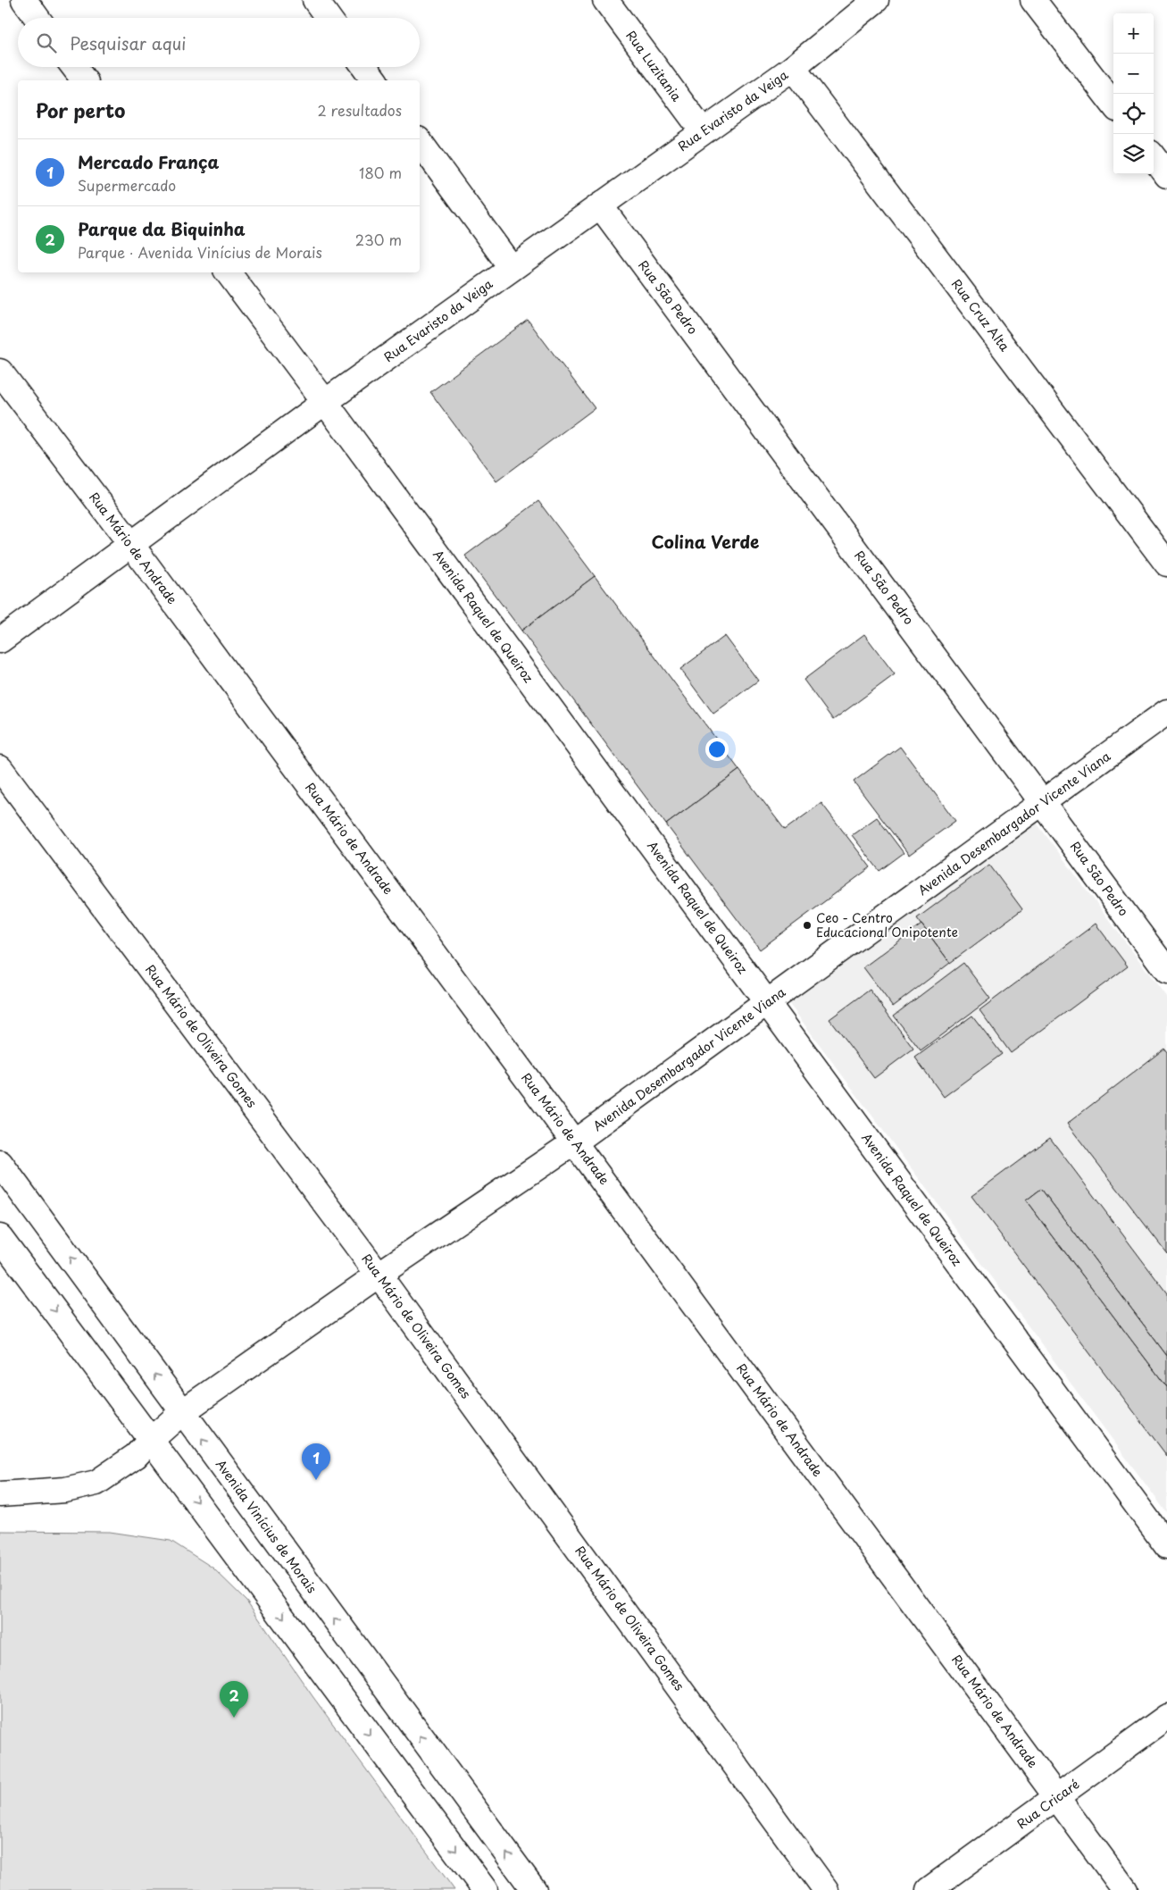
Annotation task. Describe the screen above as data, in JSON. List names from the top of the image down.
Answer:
{
  "streets": {
    "street": [
      "Rua Luzitania",
      "Rua Evaristo da Veiga",
      "Rua São Pedro",
      "Rua Cruz Alta",
      "Rua Mário de Andrade",
      "Avenida Raquel de Queiroz",
      "Avenida Desembargador Vicente Viana",
      "Rua Mário de Oliveira Gomes",
      "Avenida Vinícius de Morais",
      "Rua Cricaré"
    ]
  },
  "crossings": [
    ["Rua Luzitania", "Rua Evaristo da Veiga"],
    ["Rua Evaristo da Veiga", "Rua São Pedro"],
    ["Rua Evaristo da Veiga", "Rua Cruz Alta"],
    ["Rua Evaristo da Veiga", "Rua Mário de Andrade"],
    ["Rua Evaristo da Veiga", "Avenida Raquel de Queiroz"],
    ["Rua São Pedro", "Avenida Desembargador Vicente Viana"],
    ["Rua Mário de Andrade", "Avenida Desembargador Vicente Viana"],
    ["Rua Mário de Andrade", "Rua Cricaré"],
    ["Avenida Raquel de Queiroz", "Avenida Desembargador Vicente Viana"],
    ["Avenida Desembargador Vicente Viana", "Rua Mário de Oliveira Gomes"],
    ["Avenida Desembargador Vicente Viana", "Avenida Vinícius de Morais"]
  ],
  "districts": ["Colina Verde"],
  "places": ["Ceo - Centro Educacional Onipotente"],
  "page": {
    "map_buttons": ["+", "−"],
    "search": "Pesquisar aqui",
    "heading": ["Por perto", "2 resultados"],
    "list": [
      {
        "mark": "1",
        "name": "Mercado França",
        "note": "Supermercado",
        "value": "180 m"
      },
      {
        "mark": "2",
        "name": "Parque da Biquinha",
        "note": "Parque · Avenida Vinícius de Morais",
        "value": "230 m"
      }
    ],
    "pins": ["1", "2"]
  }
}
